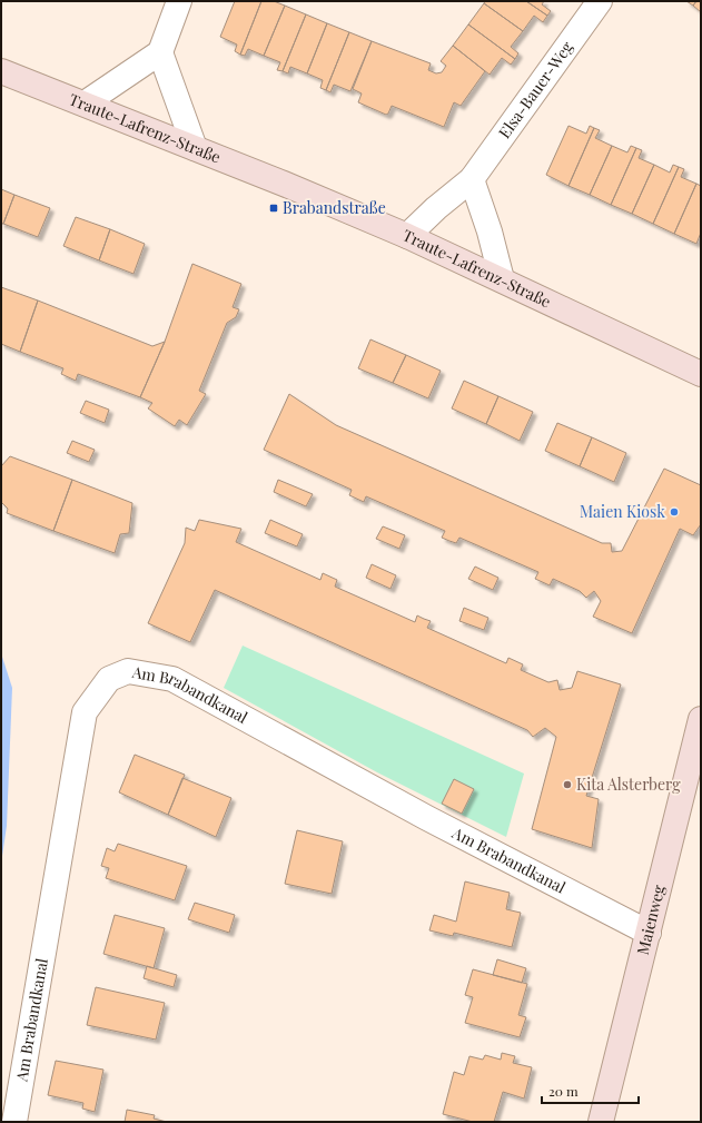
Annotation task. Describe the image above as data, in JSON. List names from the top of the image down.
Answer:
{
  "streets": {
    "main road": ["Traute-Lafrenz-Straße", "Maienweg"],
    "street": ["Elsa-Bauer-Weg", "Am Brabandkanal"]
  },
  "crossings": [
    ["Elsa-Bauer-Weg", "Traute-Lafrenz-Straße"],
    ["Am Brabandkanal", "Maienweg"]
  ],
  "places": {
    "transit": ["Brabandstraße"],
    "other": ["Maien Kiosk", "Kita Alsterberg"]
  },
  "scale_bar": "20 m"
}
